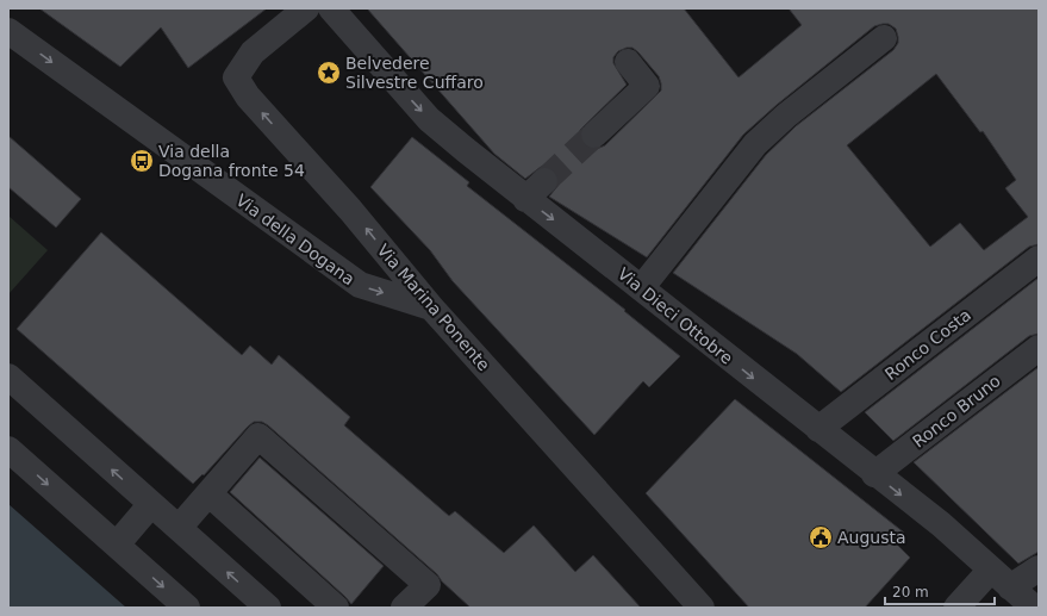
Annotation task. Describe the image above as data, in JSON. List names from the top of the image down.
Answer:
{
  "streets": {
    "street": [
      "Via della Dogana",
      "Via Marina Ponente",
      "Via Dieci Ottobre",
      "Ronco Costa",
      "Ronco Bruno"
    ]
  },
  "crossings": [
    ["Via della Dogana", "Via Marina Ponente"],
    ["Via Dieci Ottobre", "Ronco Costa"],
    ["Via Dieci Ottobre", "Ronco Bruno"]
  ],
  "one_way": ["Via della Dogana", "Via Marina Ponente", "Via Dieci Ottobre"],
  "places": {
    "place": ["Belvedere Silvestre Cuffaro"],
    "bus stop": ["Via della Dogana fronte 54"],
    "public building": ["Augusta"]
  },
  "scale_bar": "20 m"
}
